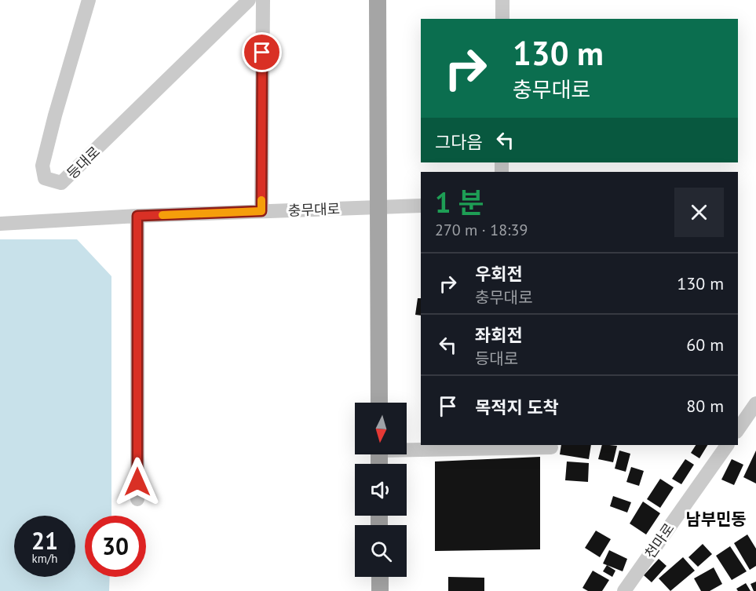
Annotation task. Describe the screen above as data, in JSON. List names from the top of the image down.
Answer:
{
  "streets": {
    "street": ["등대로", "충무대로", "천마로"]
  },
  "districts": ["남부민동"],
  "north": "bottom",
  "page": {
    "turn": ["130 m", "충무대로"],
    "then": "그다음",
    "heading": ["1 분", "270 m · 18:39"],
    "list": [
      {
        "name": "우회전",
        "note": "충무대로",
        "value": "130 m"
      },
      {
        "name": "좌회전",
        "note": "등대로",
        "value": "60 m"
      },
      {
        "name": "목적지 도착",
        "value": "80 m"
      }
    ],
    "speed": "21 km/h",
    "limit": "30"
  }
}
